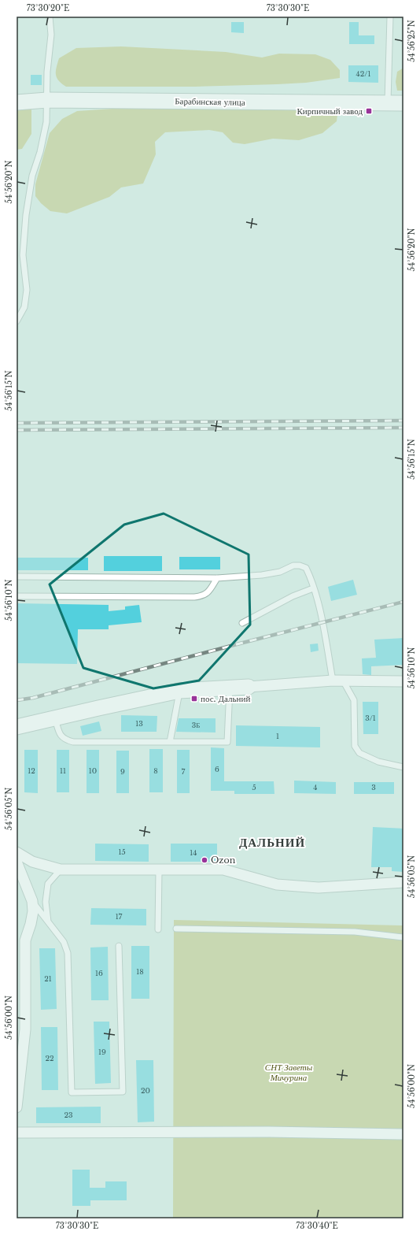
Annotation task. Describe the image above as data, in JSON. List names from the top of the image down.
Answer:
{
  "streets": {
    "street": ["Барабинская улица"]
  },
  "districts": ["ДАЛЬНИЙ"],
  "parks": ["СНТ Заветы Мичурина"],
  "places": {
    "transit": ["Кирпичный завод", "пос. Дальний"],
    "other": ["Ozon"]
  },
  "house_numbers": [
    "42/1",
    "3/1",
    "13",
    "3Б",
    "1",
    "6",
    "12",
    "11",
    "10",
    "8",
    "9",
    "7",
    "5",
    "4",
    "3",
    "15",
    "14",
    "17",
    "18",
    "16",
    "21",
    "19",
    "22",
    "20",
    "23"
  ],
  "coordinates": [
    "73°30'20\"E",
    "73°30'30\"E",
    "54°56'25\"N",
    "54°56'20\"N",
    "54°56'15\"N",
    "54°56'10\"N",
    "54°56'05\"N",
    "54°56'00\"N",
    "73°30'40\"E"
  ]
}
